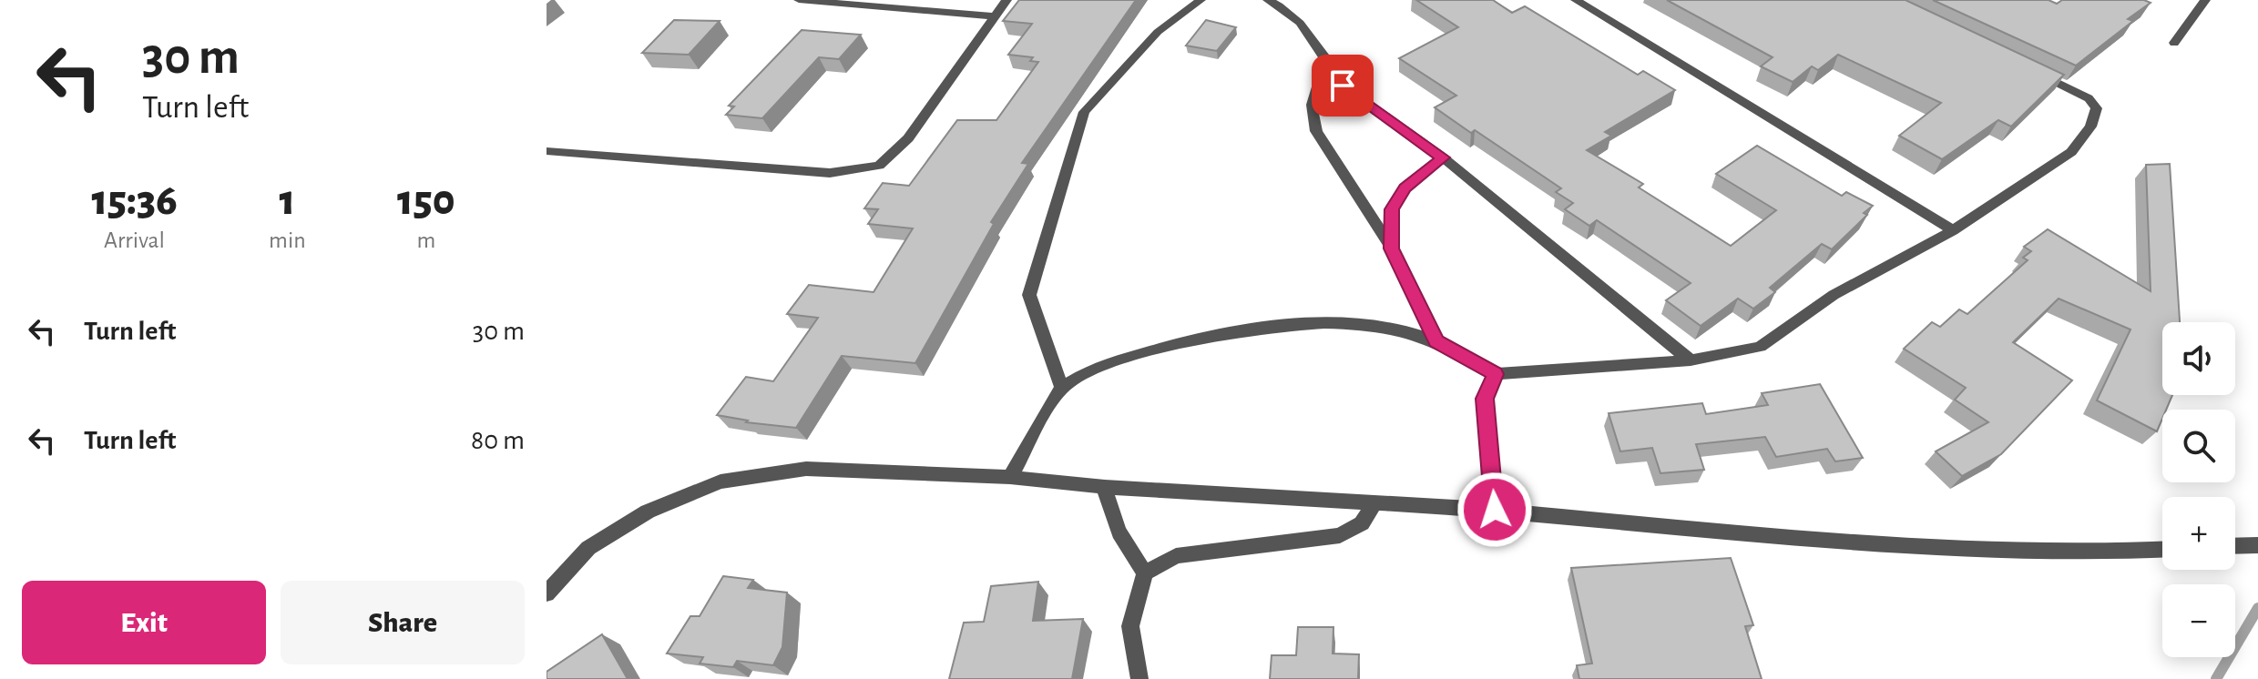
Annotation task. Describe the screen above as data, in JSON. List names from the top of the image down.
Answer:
{
  "page": {
    "turn": ["30 m", "Turn left"],
    "eta": [
      "15:36",
      "Arrival",
      "1",
      "min",
      "150",
      "m"
    ],
    "list": [
      {
        "name": "Turn left",
        "value": "30 m"
      },
      {
        "name": "Turn left",
        "value": "80 m"
      }
    ],
    "map_buttons": ["+", "−"],
    "buttons": ["Exit", "Share"]
  }
}
